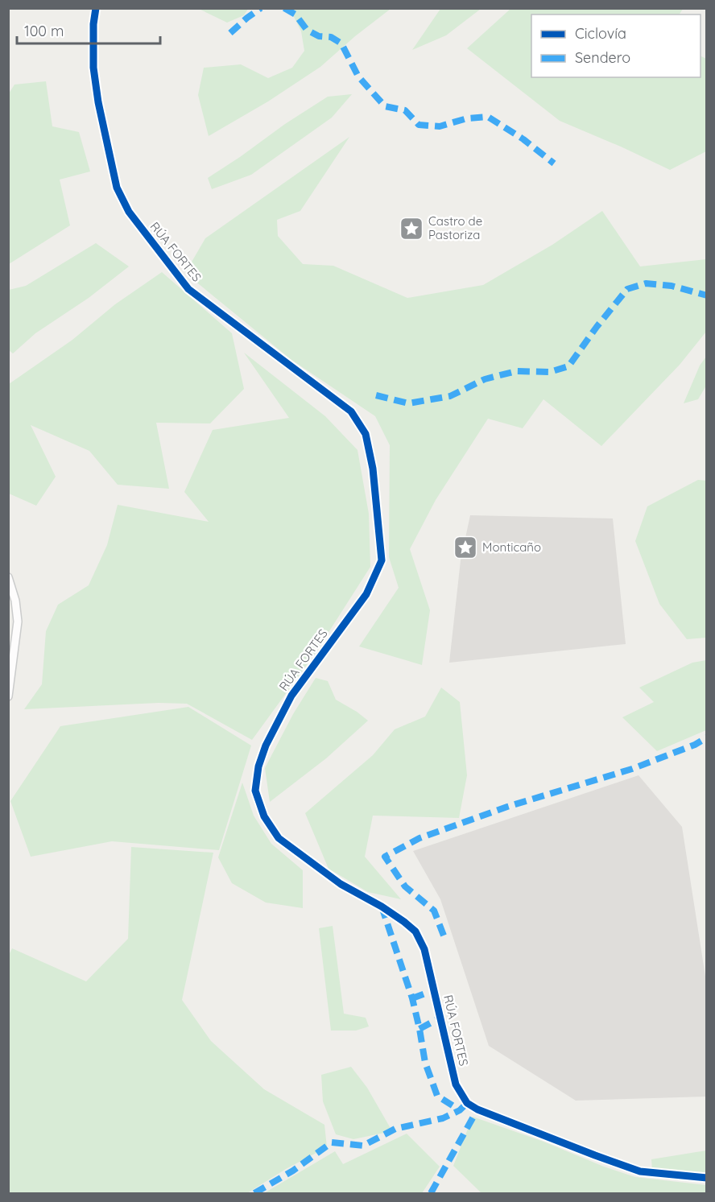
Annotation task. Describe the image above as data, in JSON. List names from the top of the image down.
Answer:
{
  "streets": {
    "street": ["RÚA FORTES"]
  },
  "places": {
    "place": ["Castro de Pastoriza", "Monticaño"]
  },
  "legend": ["Ciclovía", "Sendero"],
  "scale_bar": "100 m"
}
